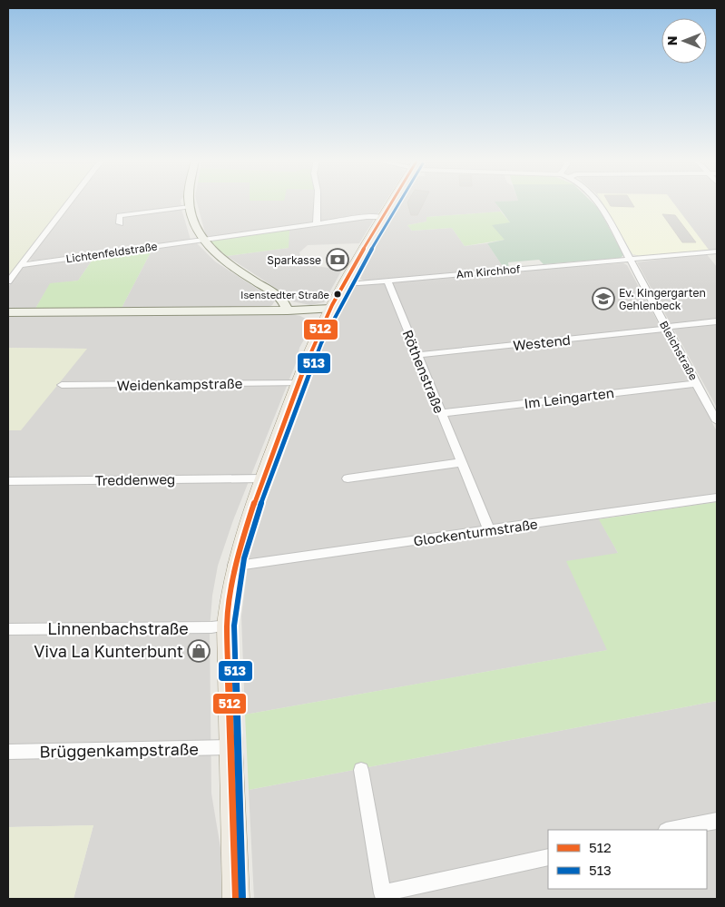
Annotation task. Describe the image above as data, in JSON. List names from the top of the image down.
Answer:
{
  "streets": {
    "street": [
      "Lichtenfeldstraße",
      "Am Kirchhof",
      "Westend",
      "Bleichstraße",
      "Röthenstraße",
      "Weidenkampstraße",
      "Im Leingarten",
      "Treddenweg",
      "Glockenturmstraße",
      "Linnenbachstraße",
      "Brüggenkampstraße"
    ]
  },
  "crossings": [
    ["Am Kirchhof", "Bleichstraße"],
    ["Am Kirchhof", "Röthenstraße"],
    ["Westend", "Bleichstraße"],
    ["Westend", "Röthenstraße"],
    ["Bleichstraße", "Im Leingarten"],
    ["Röthenstraße", "Im Leingarten"],
    ["Röthenstraße", "Glockenturmstraße"]
  ],
  "places": {
    "bank": ["Sparkasse"],
    "other": ["Isenstedter Straße"],
    "school or university": ["Ev. Kingergarten Gehlenbeck"],
    "shop": ["Viva La Kunterbunt"]
  },
  "lines": ["transit line 512", "transit line 513"],
  "legend": ["512", "513"],
  "north": "left"
}
